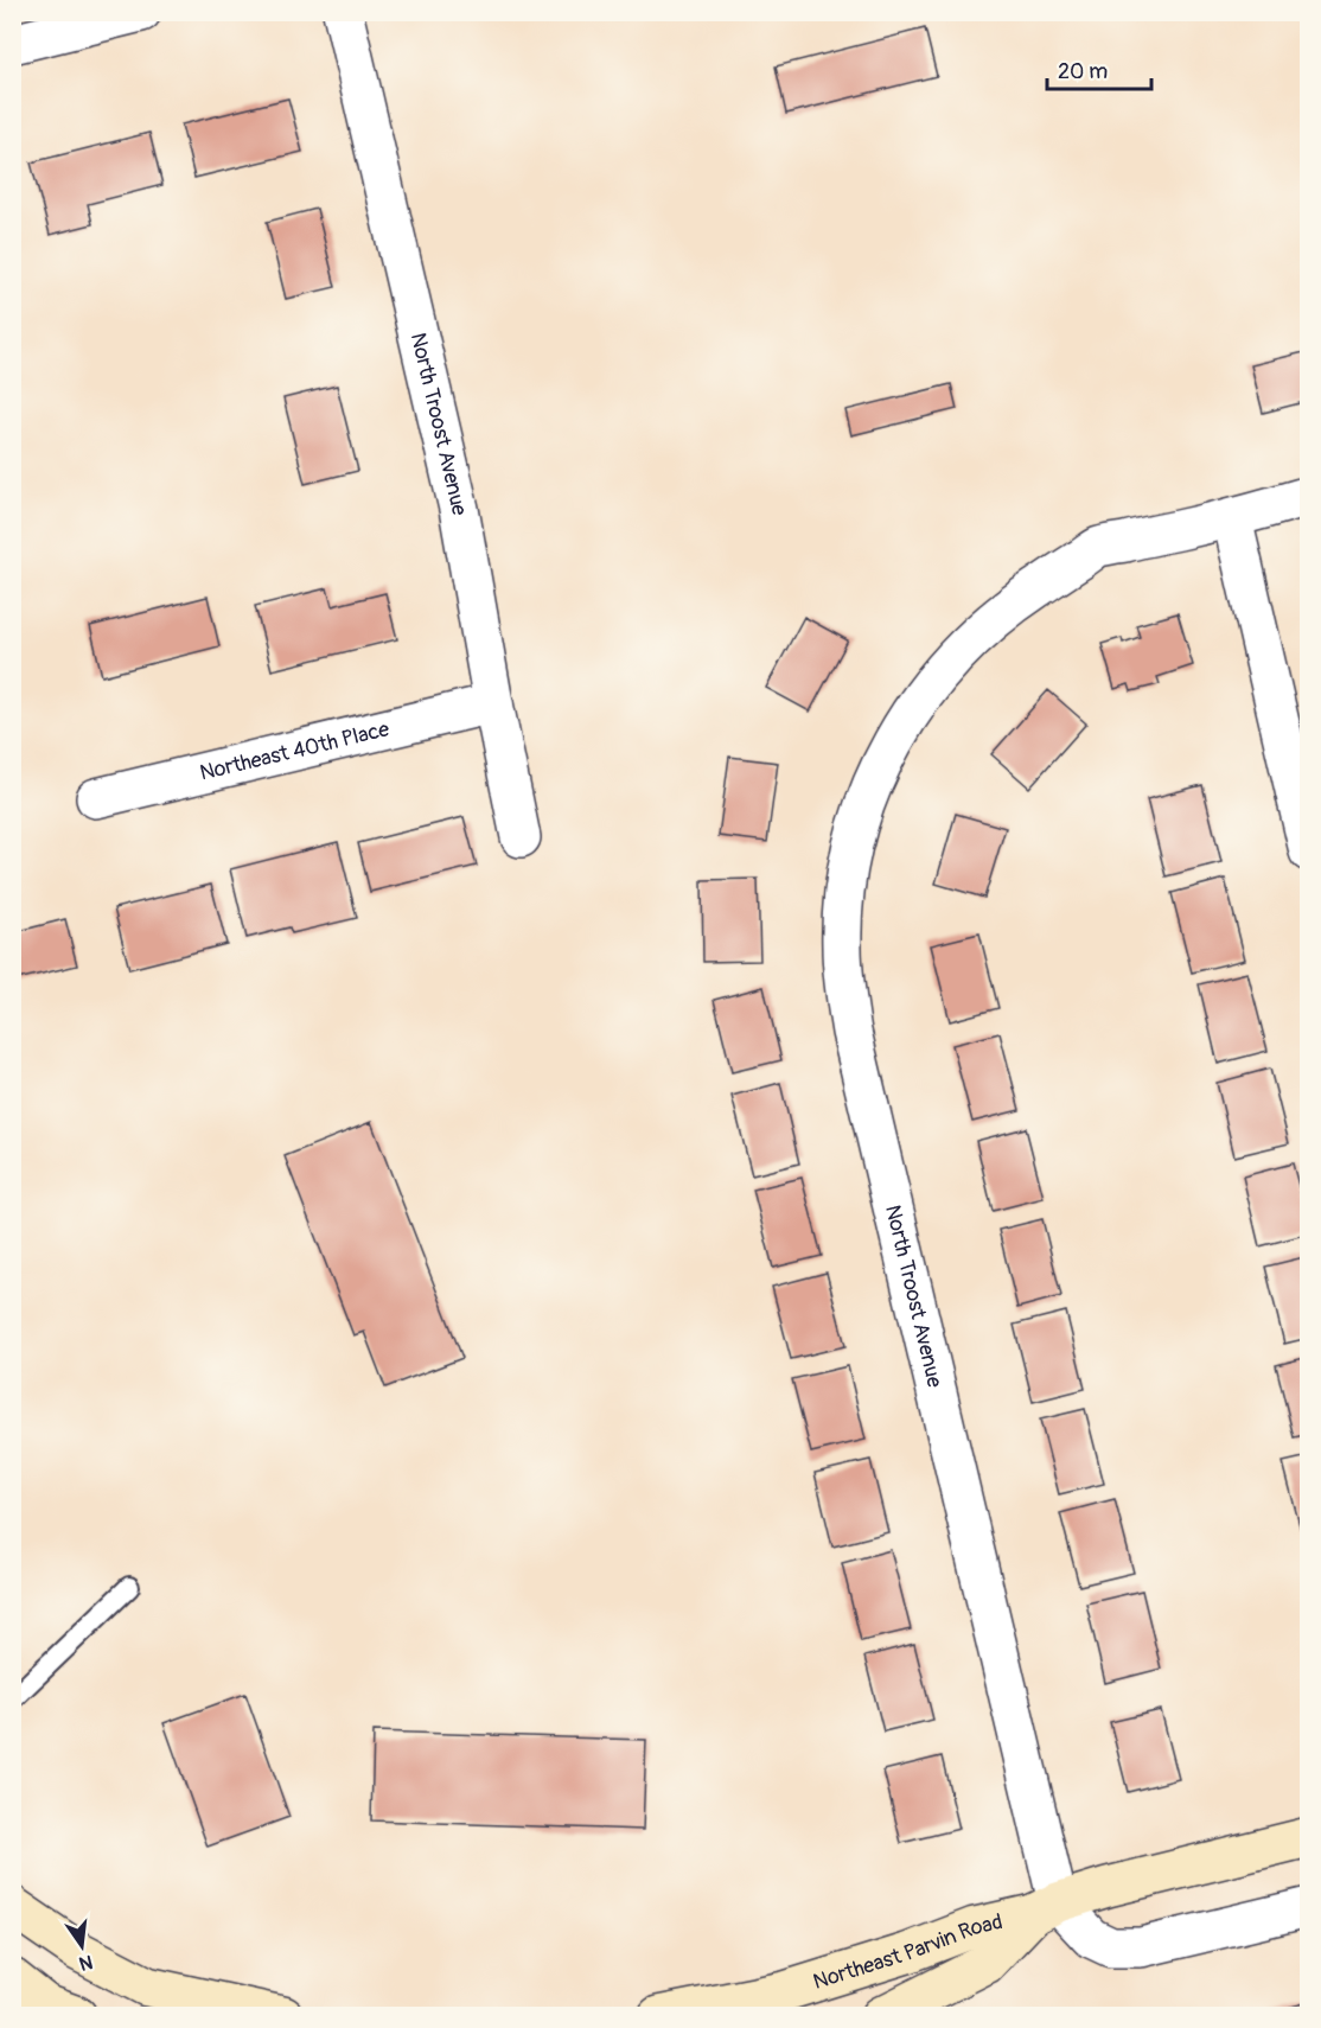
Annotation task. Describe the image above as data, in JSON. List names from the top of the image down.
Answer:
{
  "streets": {
    "main road": ["Northeast Parvin Road"],
    "street": ["North Troost Avenue", "Northeast 40th Place"]
  },
  "crossings": [
    ["North Troost Avenue", "Northeast 40th Place"],
    ["North Troost Avenue", "Northeast Parvin Road"]
  ],
  "scale_bar": "20 m",
  "north": "bottom"
}
